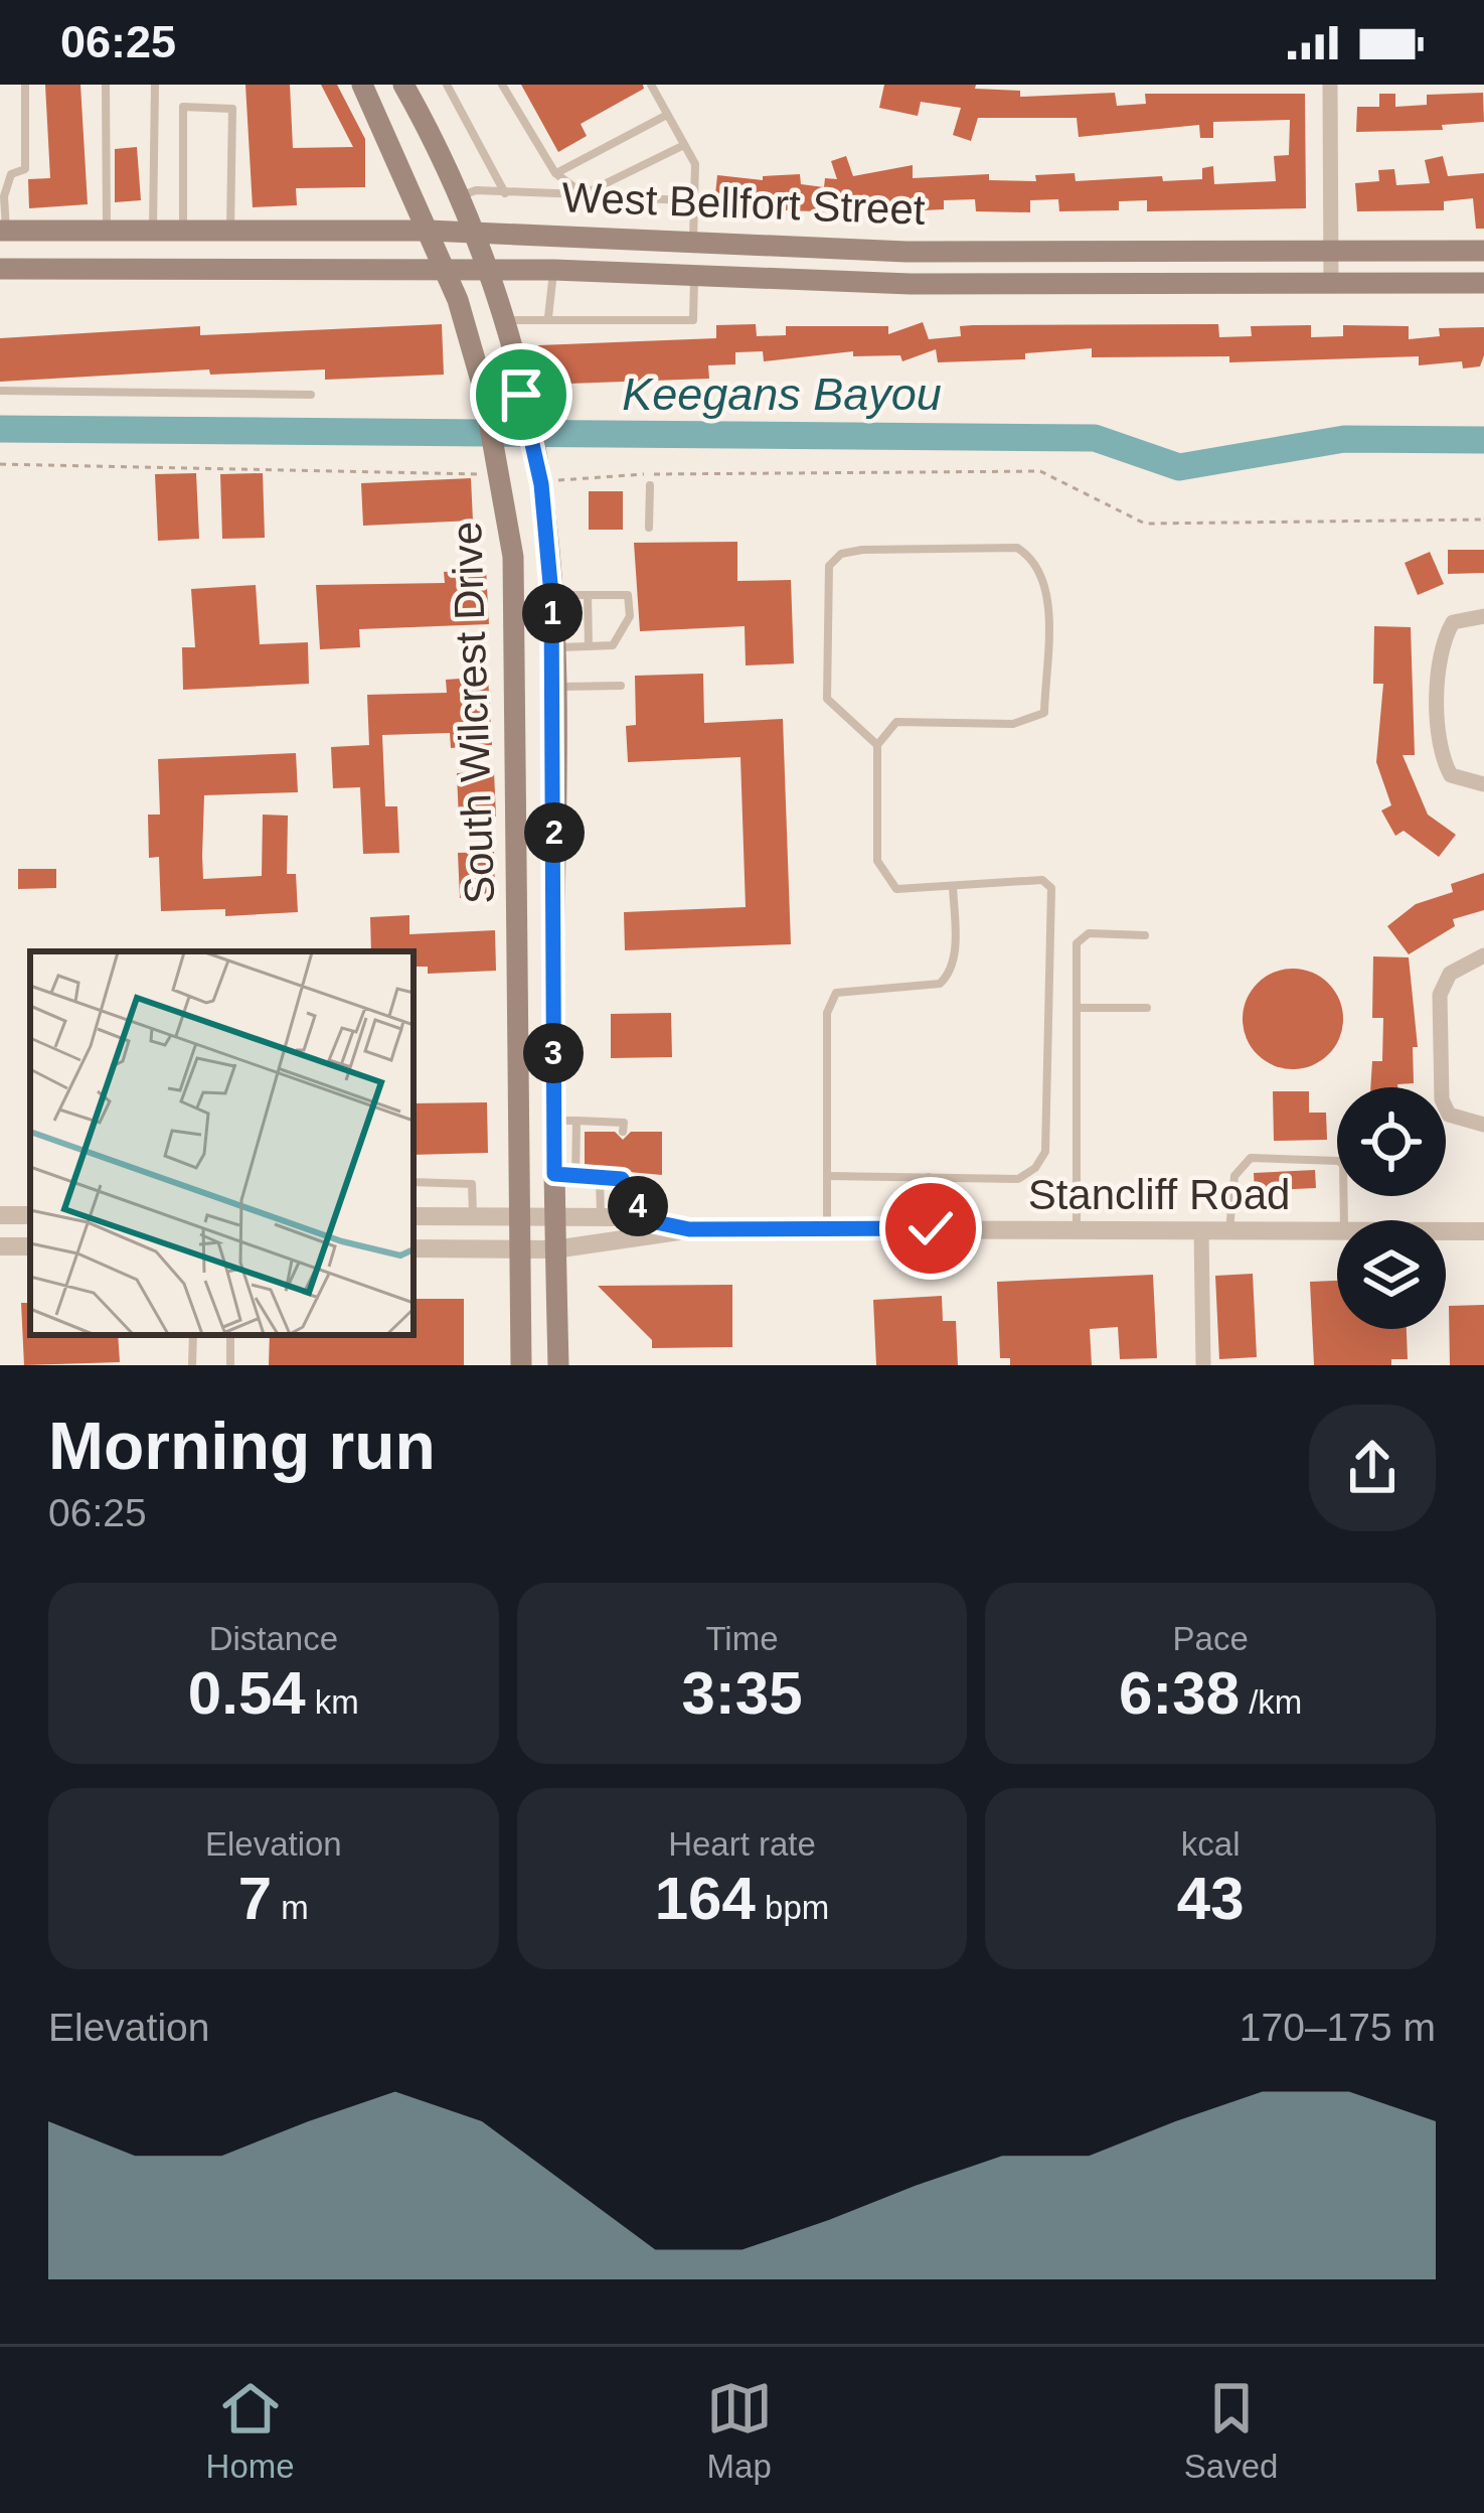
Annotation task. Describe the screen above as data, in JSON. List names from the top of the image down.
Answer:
{
  "streets": {
    "main road": ["West Bellfort Street", "South Wilcrest Drive"],
    "street": ["Stancliff Road"]
  },
  "crossings": [
    ["West Bellfort Street", "South Wilcrest Drive"],
    ["South Wilcrest Drive", "Stancliff Road"]
  ],
  "water": ["Keegans Bayou"],
  "page": {
    "status": "06:25",
    "pins": [
      "1",
      "2",
      "3",
      "4"
    ],
    "heading": ["Morning run", "06:25"],
    "stats": [
      ["Distance", "0.54 km"],
      ["Time", "3:35"],
      ["Pace", "6:38 /km"],
      ["Elevation", "7 m"],
      ["Heart rate", "164 bpm"],
      ["kcal", "43"]
    ],
    "chart": ["Elevation", "170–175 m"],
    "tabs": ["Home", "Map", "Saved"]
  }
}
